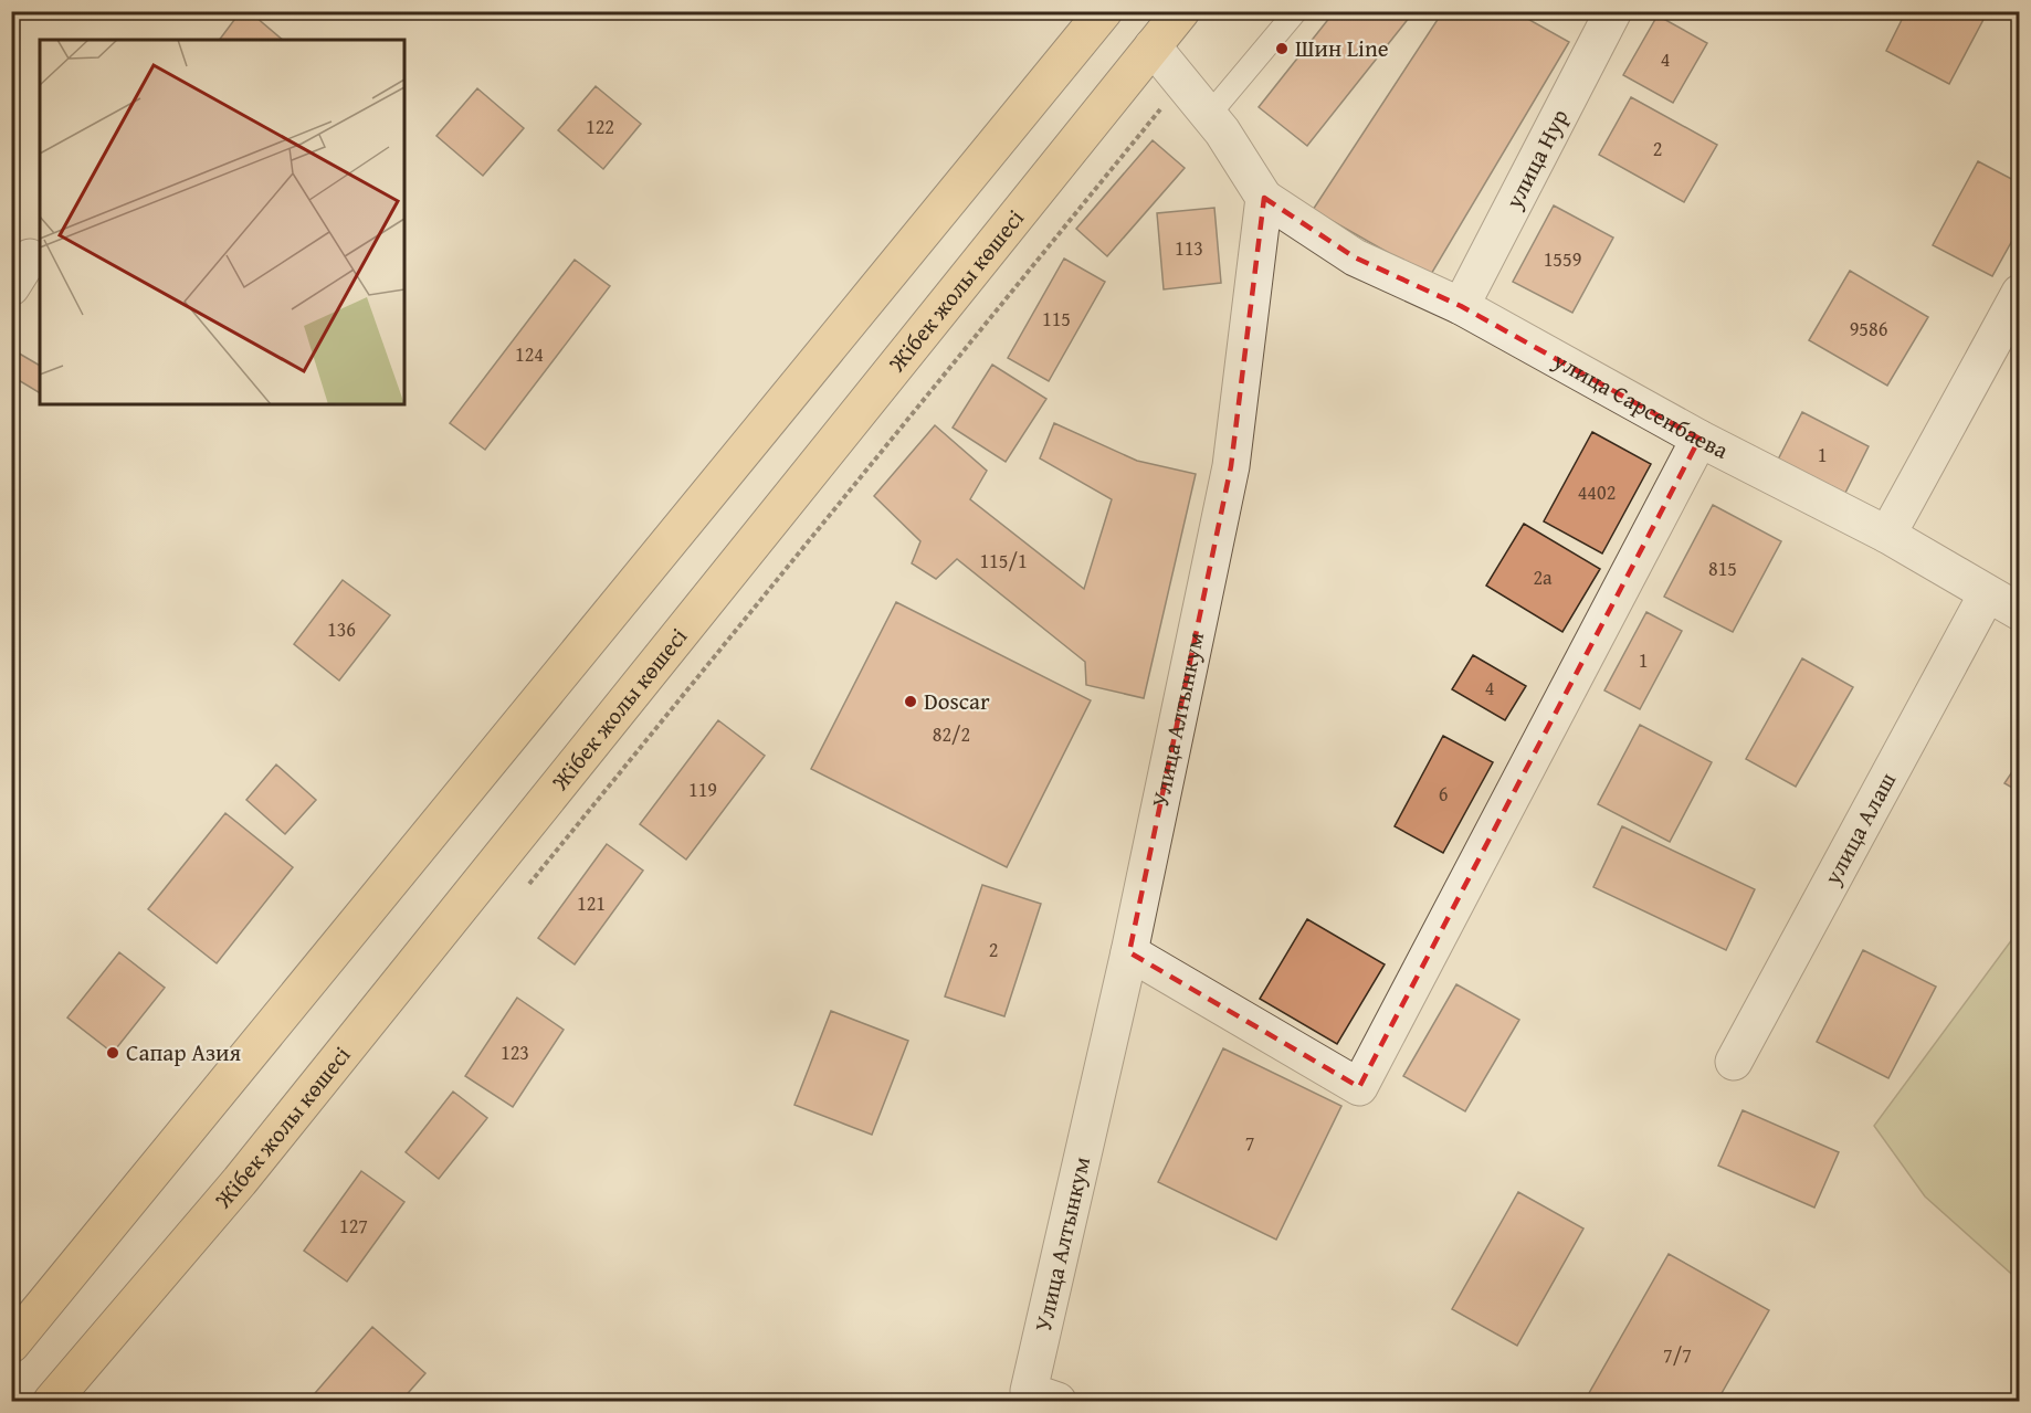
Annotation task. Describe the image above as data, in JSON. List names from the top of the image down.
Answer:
{
  "streets": {
    "main road": ["Жібек жолы көшесі"],
    "street": [
      "улица Нур",
      "улица Сарсенбаева",
      "Улица Алтынкум",
      "улица Алаш"
    ]
  },
  "crossings": [
    ["улица Нур", "улица Сарсенбаева"],
    ["улица Сарсенбаева", "Улица Алтынкум"],
    ["улица Сарсенбаева", "улица Алаш"]
  ],
  "places": ["Шин Line", "Doscar", "Сапар Азия"],
  "house_numbers": [
    "4",
    "122",
    "2",
    "113",
    "1559",
    "115",
    "9586",
    "124",
    "1",
    "4402",
    "115/1",
    "815",
    "2а",
    "136",
    "1",
    "4",
    "82/2",
    "119",
    "6",
    "121",
    "2",
    "123",
    "7",
    "127",
    "7/7"
  ]
}
